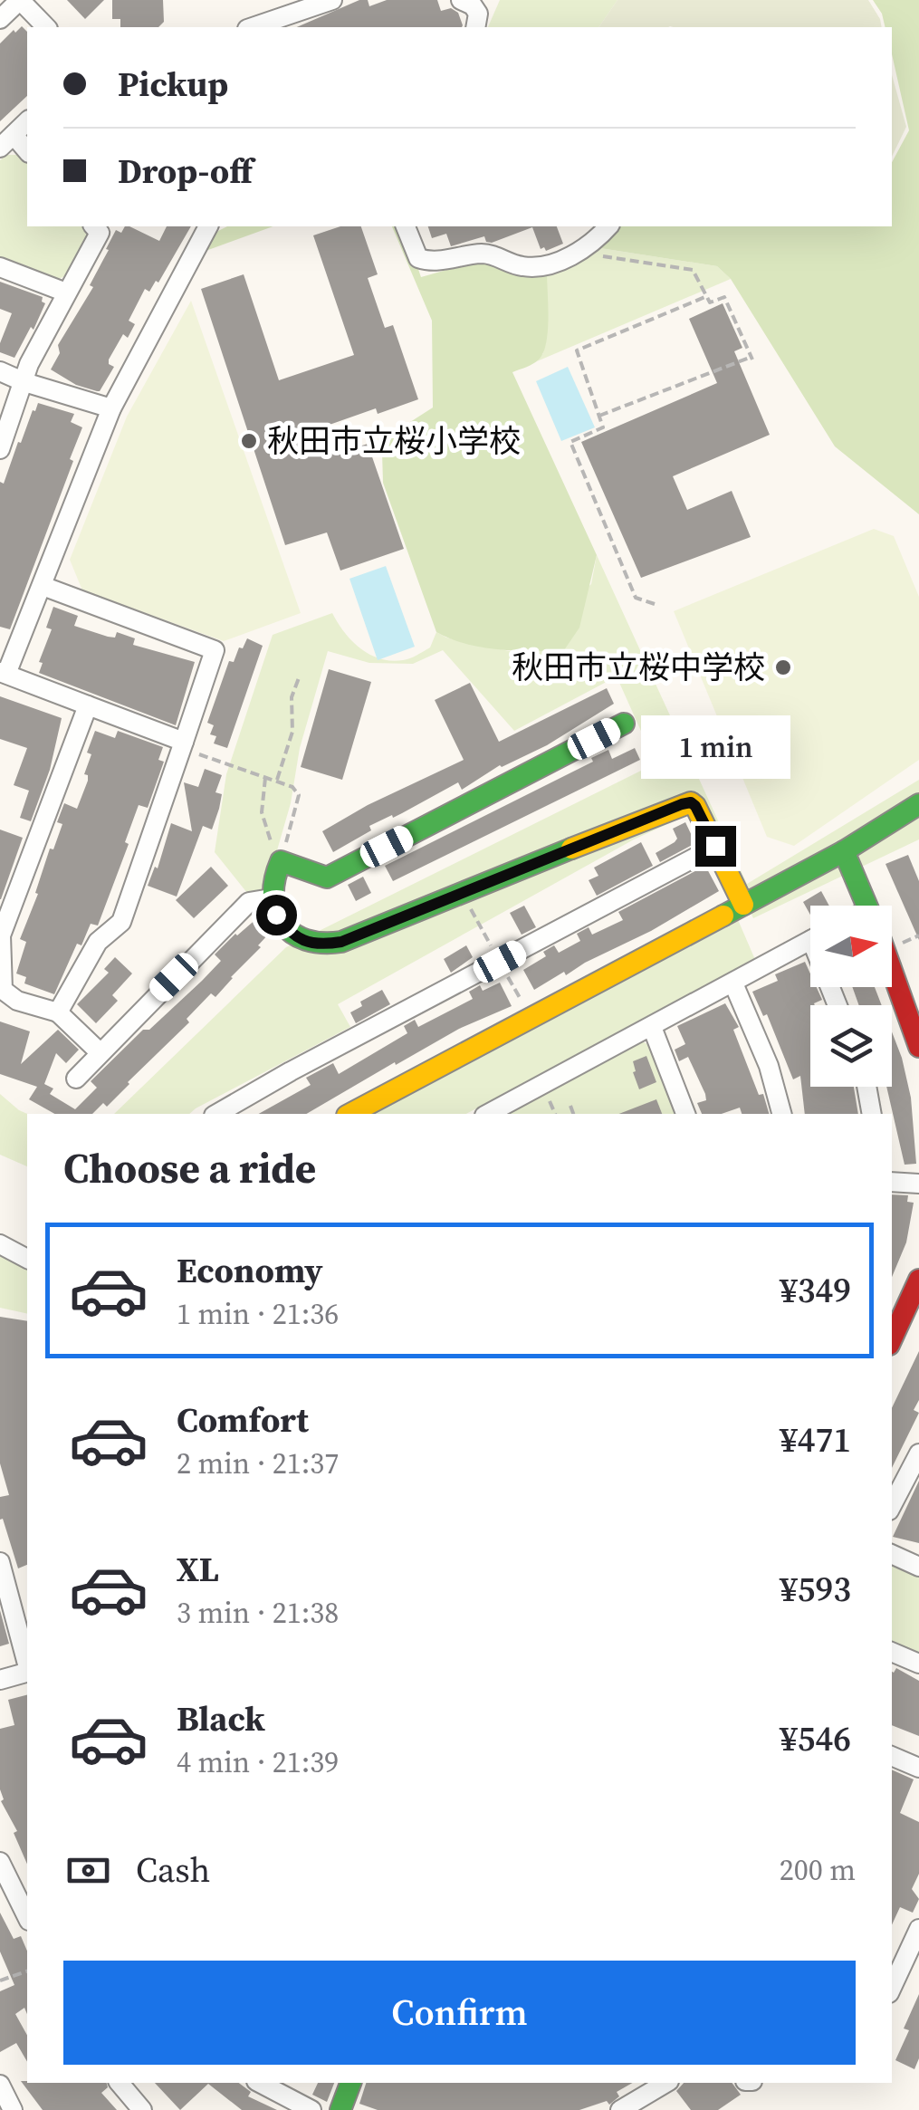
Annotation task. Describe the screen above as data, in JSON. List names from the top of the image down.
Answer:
{
  "places": ["秋田市立桜小学校", "秋田市立桜中学校"],
  "north": "right",
  "page": {
    "banner": ["Pickup", "Drop-off"],
    "bubble": "1 min",
    "heading": "Choose a ride",
    "list": [
      {
        "name": "Economy",
        "note": "1 min · 21:36",
        "value": "¥349"
      },
      {
        "name": "Comfort",
        "note": "2 min · 21:37",
        "value": "¥471"
      },
      {
        "name": "XL",
        "note": "3 min · 21:38",
        "value": "¥593"
      },
      {
        "name": "Black",
        "note": "4 min · 21:39",
        "value": "¥546"
      }
    ],
    "pay": ["Cash", "200 m"],
    "buttons": "Confirm"
  }
}
